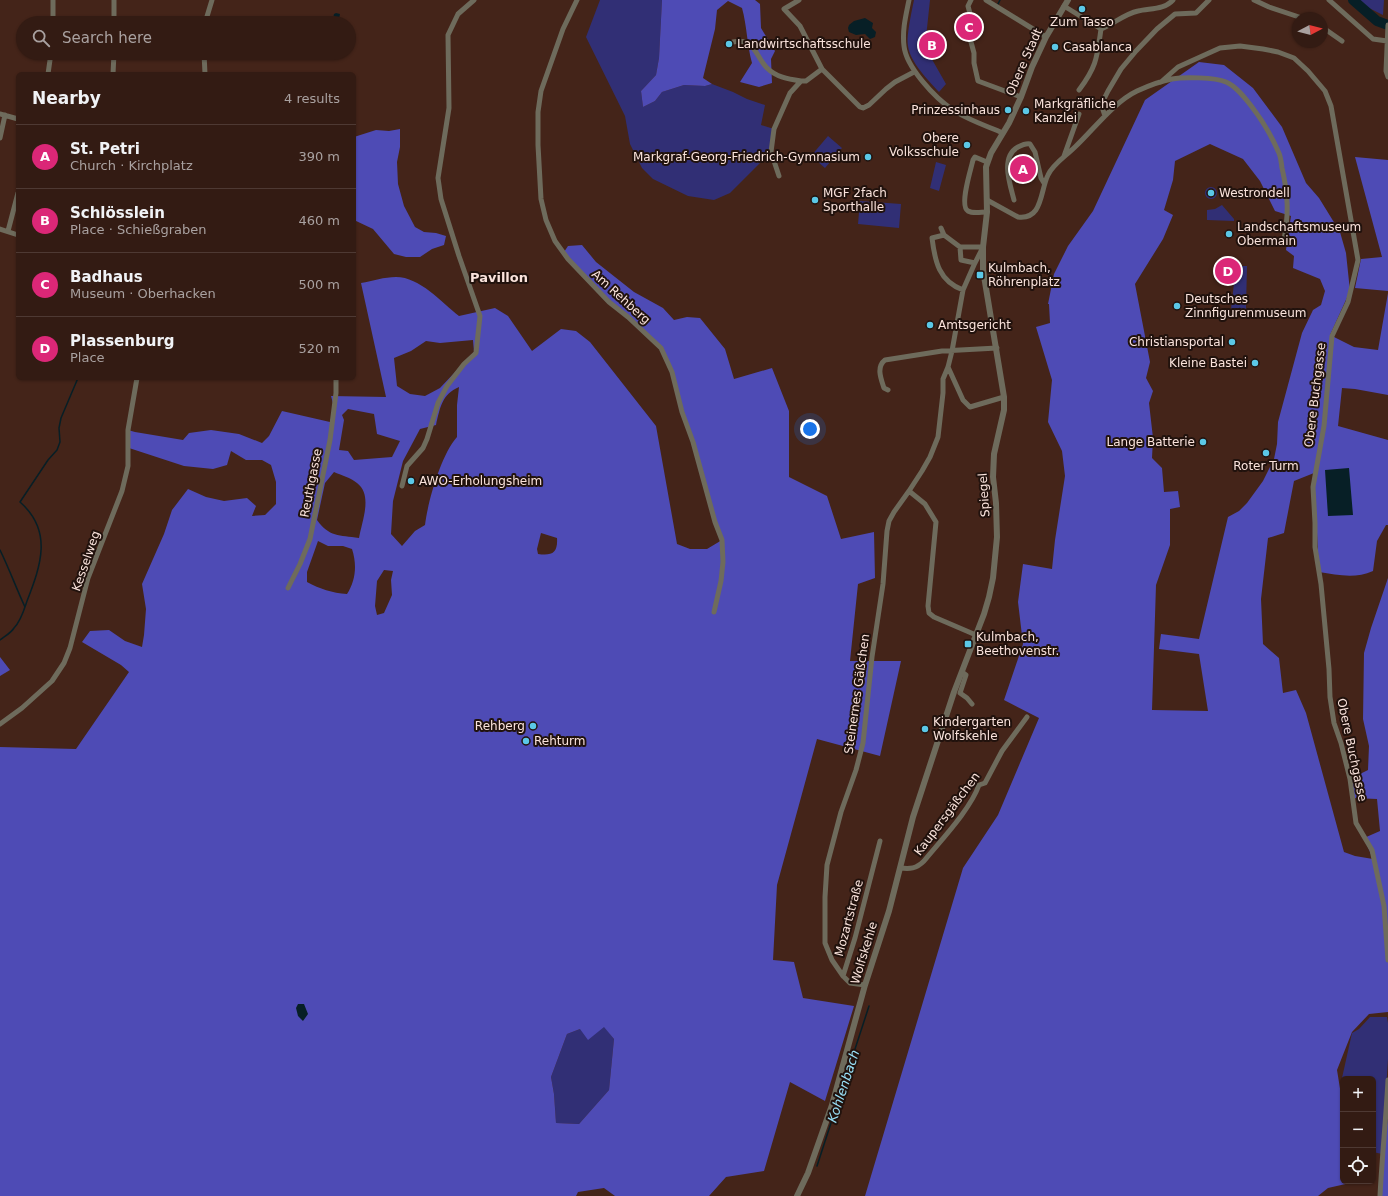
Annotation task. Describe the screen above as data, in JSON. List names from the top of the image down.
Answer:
{
  "streets": {
    "street": [
      "Obere Stadt",
      "Am Rehberg",
      "Obere Buchgasse",
      "Reuthgasse",
      "Spiegel",
      "Kesselweg",
      "Steinernes Gäßchen",
      "Kaupersgäßchen",
      "Mozartstraße",
      "Wolfskehle"
    ]
  },
  "crossings": [
    ["Obere Stadt", "Spiegel"],
    ["Spiegel", "Steinernes Gäßchen"],
    ["Spiegel", "Wolfskehle"],
    ["Steinernes Gäßchen", "Mozartstraße"],
    ["Kaupersgäßchen", "Wolfskehle"]
  ],
  "districts": ["Pavillon"],
  "water": ["Kohlenbach"],
  "places": {
    "other": [
      "Zum Tasso",
      "Landwirtschaftsschule",
      "Casablanca",
      "Prinzessinhaus",
      "Markgräfliche Kanzlei",
      "Obere Volksschule",
      "Markgraf-Georg-Friedrich-Gymnasium",
      "Westrondell",
      "MGF 2fach Sporthalle",
      "Landschaftsmuseum Obermain",
      "Deutsches Zinnfigurenmuseum",
      "Amtsgericht",
      "Christiansportal",
      "Kleine Bastei",
      "Lange Batterie",
      "Roter Turm",
      "AWO-Erholungsheim",
      "Rehberg",
      "Kindergarten Wolfskehle",
      "Rehturm"
    ],
    "transit": ["Kulmbach, Röhrenplatz", "Kulmbach, Beethovenstr."]
  },
  "north": "right",
  "page": {
    "pins": [
      "C",
      "B",
      "A",
      "D"
    ],
    "search": "Search here",
    "heading": ["Nearby", "4 results"],
    "list": [
      {
        "mark": "A",
        "name": "St. Petri",
        "note": "Church · Kirchplatz",
        "value": "390 m"
      },
      {
        "mark": "B",
        "name": "Schlösslein",
        "note": "Place · Schießgraben",
        "value": "460 m"
      },
      {
        "mark": "C",
        "name": "Badhaus",
        "note": "Museum · Oberhacken",
        "value": "500 m"
      },
      {
        "mark": "D",
        "name": "Plassenburg",
        "note": "Place",
        "value": "520 m"
      }
    ],
    "map_buttons": ["+", "−"]
  }
}
